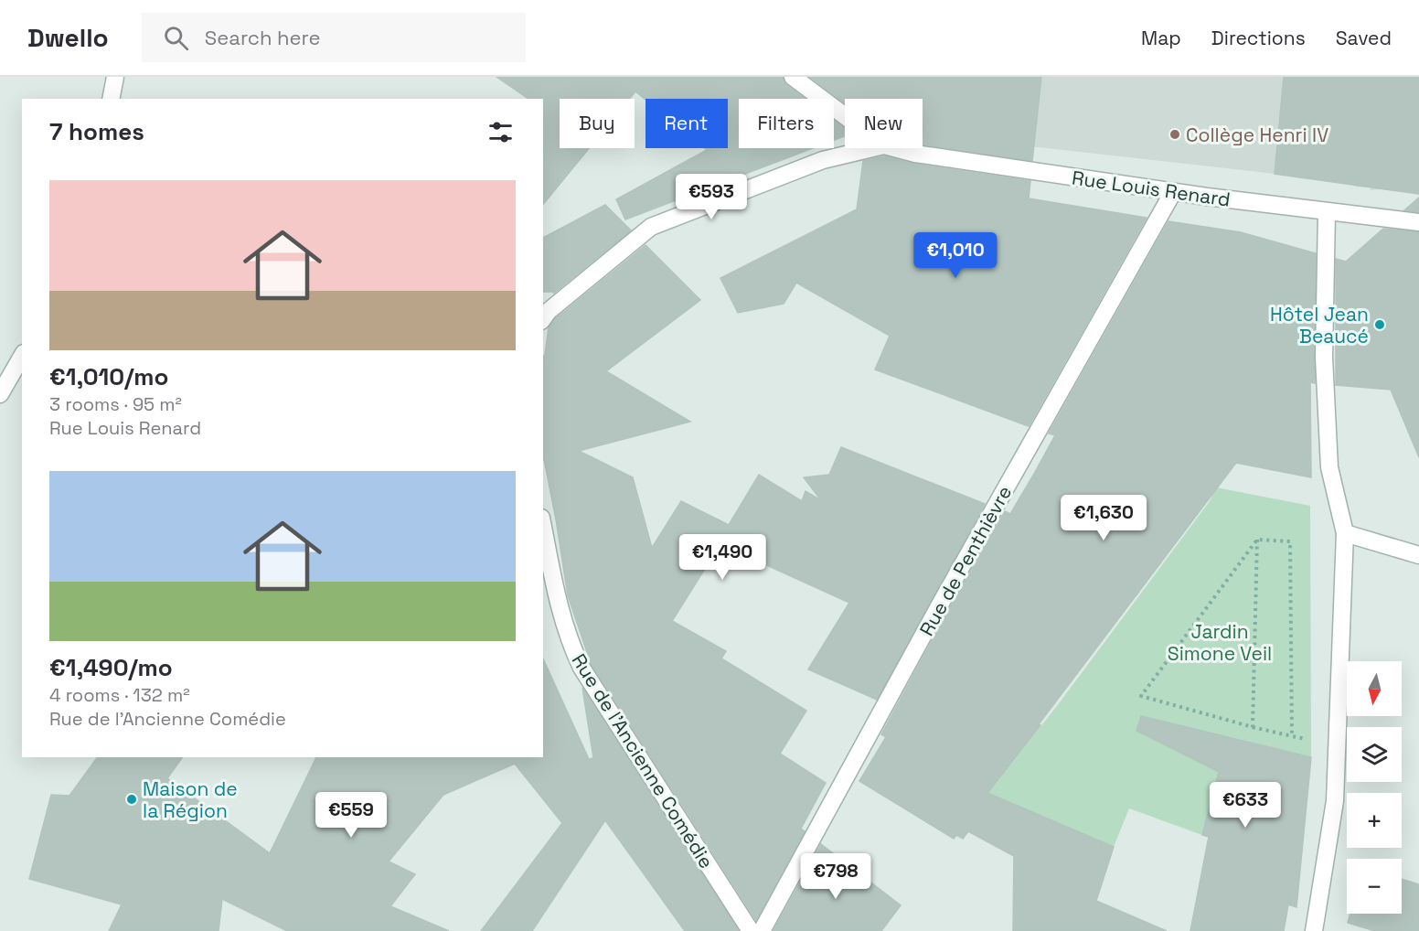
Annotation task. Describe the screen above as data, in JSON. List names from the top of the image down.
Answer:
{
  "streets": {
    "street": ["Rue Louis Renard", "Rue de Penthièvre", "Rue de l'Ancienne Comédie"]
  },
  "crossings": [
    ["Rue Louis Renard", "Rue de Penthièvre"]
  ],
  "parks": ["Jardin Simone Veil"],
  "places": ["Collège Henri IV", "Hôtel Jean Beaucé", "Maison de la Région"],
  "north": "bottom",
  "page": {
    "header": "Dwello",
    "search": "Search here",
    "nav": ["Map", "Directions", "Saved"],
    "chip": [
      "Buy",
      "Rent",
      "Filters",
      "New"
    ],
    "heading": "7 homes",
    "list": [
      {
        "name": "€1,010/mo",
        "note": "3 rooms · 95 m² · Rue Louis Renard"
      },
      {
        "name": "€1,490/mo",
        "note": "4 rooms · 132 m² · Rue de l'Ancienne Comédie"
      }
    ],
    "price": [
      "€593",
      "€1,010",
      "€1,630",
      "€1,490",
      "€633",
      "€559",
      "€798"
    ],
    "map_buttons": ["+", "−"]
  }
}
